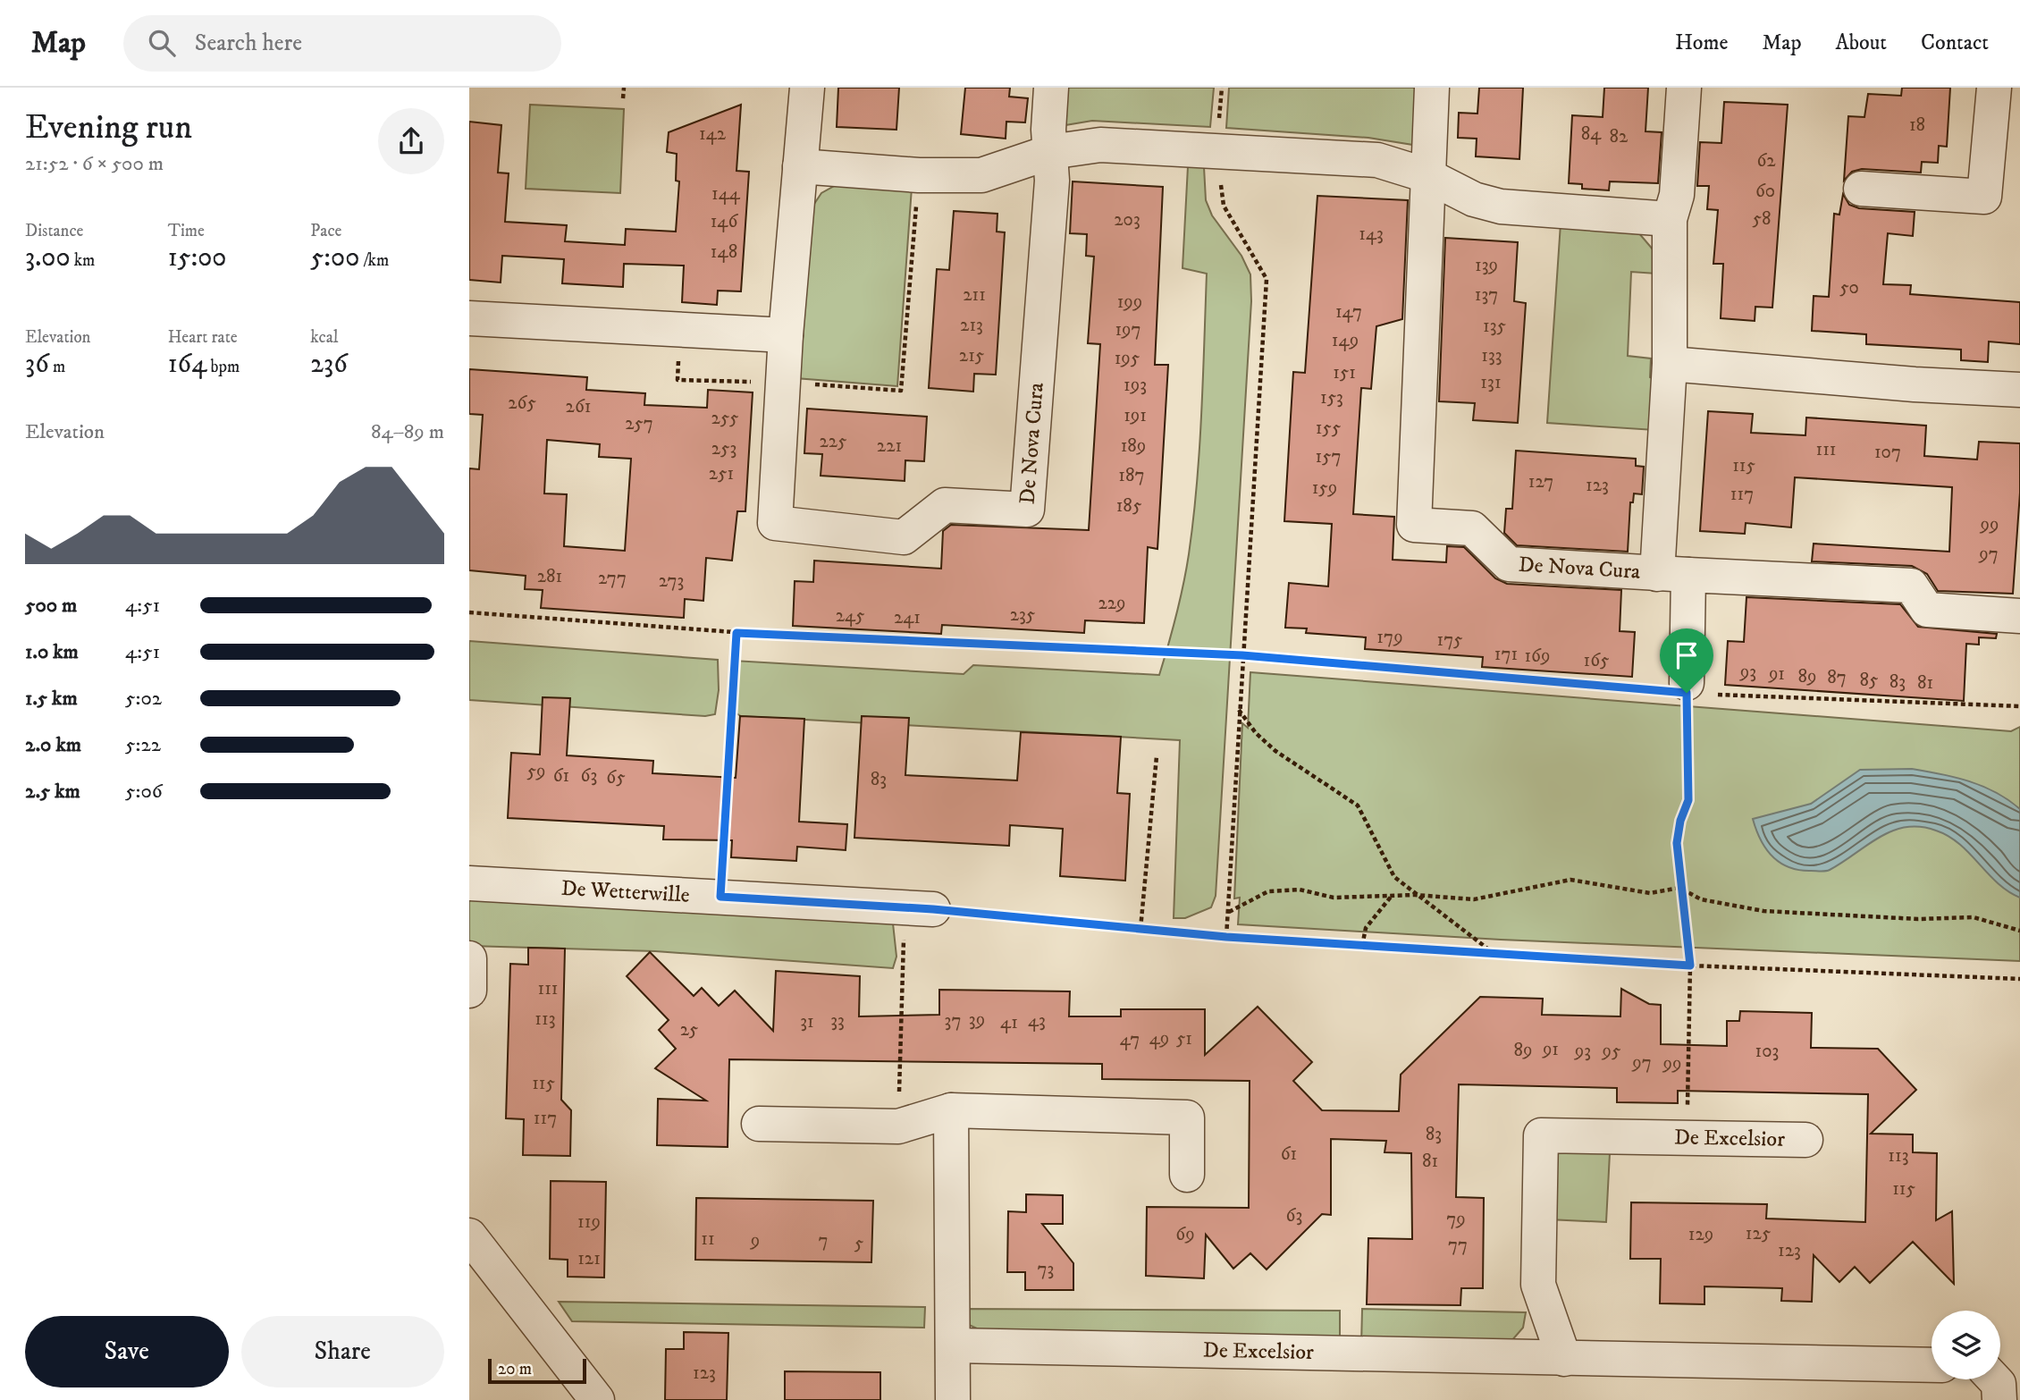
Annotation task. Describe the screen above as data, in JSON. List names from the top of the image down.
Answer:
{
  "streets": {
    "street": ["De Nova Cura", "De Wetterwille", "De Excelsior"]
  },
  "house_numbers": [
    "18",
    "142",
    "84",
    "82",
    "62",
    "60",
    "144",
    "58",
    "203",
    "146",
    "143",
    "148",
    "139",
    "50",
    "211",
    "137",
    "199",
    "147",
    "213",
    "135",
    "197",
    "149",
    "215",
    "133",
    "195",
    "151",
    "131",
    "193",
    "153",
    "265",
    "261",
    "191",
    "255",
    "257",
    "155",
    "225",
    "221",
    "189",
    "253",
    "111",
    "107",
    "157",
    "115",
    "251",
    "187",
    "127",
    "123",
    "159",
    "117",
    "185",
    "99",
    "97",
    "281",
    "277",
    "273",
    "229",
    "235",
    "245",
    "241",
    "179",
    "175",
    "171",
    "169",
    "165",
    "93",
    "91",
    "89",
    "87",
    "85",
    "83",
    "81",
    "59",
    "61",
    "63",
    "65",
    "83",
    "111",
    "113",
    "39",
    "33",
    "37",
    "43",
    "31",
    "41",
    "25",
    "49",
    "51",
    "47",
    "91",
    "89",
    "93",
    "95",
    "103",
    "97",
    "99",
    "115",
    "117",
    "83",
    "61",
    "113",
    "81",
    "115",
    "63",
    "79",
    "119",
    "125",
    "69",
    "129",
    "11",
    "9",
    "7",
    "5",
    "77",
    "123",
    "121",
    "73",
    "123"
  ],
  "scale_bar": "20 m",
  "page": {
    "header": "Map",
    "search": "Search here",
    "nav": [
      "Home",
      "Map",
      "About",
      "Contact"
    ],
    "heading": ["Evening run", "21:52 · 6 × 500 m"],
    "stats": [
      ["Distance", "3.00 km"],
      ["Time", "15:00"],
      ["Pace", "5:00 /km"],
      ["Elevation", "36 m"],
      ["Heart rate", "164 bpm"],
      ["kcal", "236"]
    ],
    "chart": ["Elevation", "84–89 m"],
    "list": [
      {
        "name": "500 m",
        "note": "4:51"
      },
      {
        "name": "1.0 km",
        "note": "4:51"
      },
      {
        "name": "1.5 km",
        "note": "5:02"
      },
      {
        "name": "2.0 km",
        "note": "5:22"
      },
      {
        "name": "2.5 km",
        "note": "5:06"
      }
    ],
    "buttons": ["Save", "Share"],
    "scale": "20 m"
  }
}
